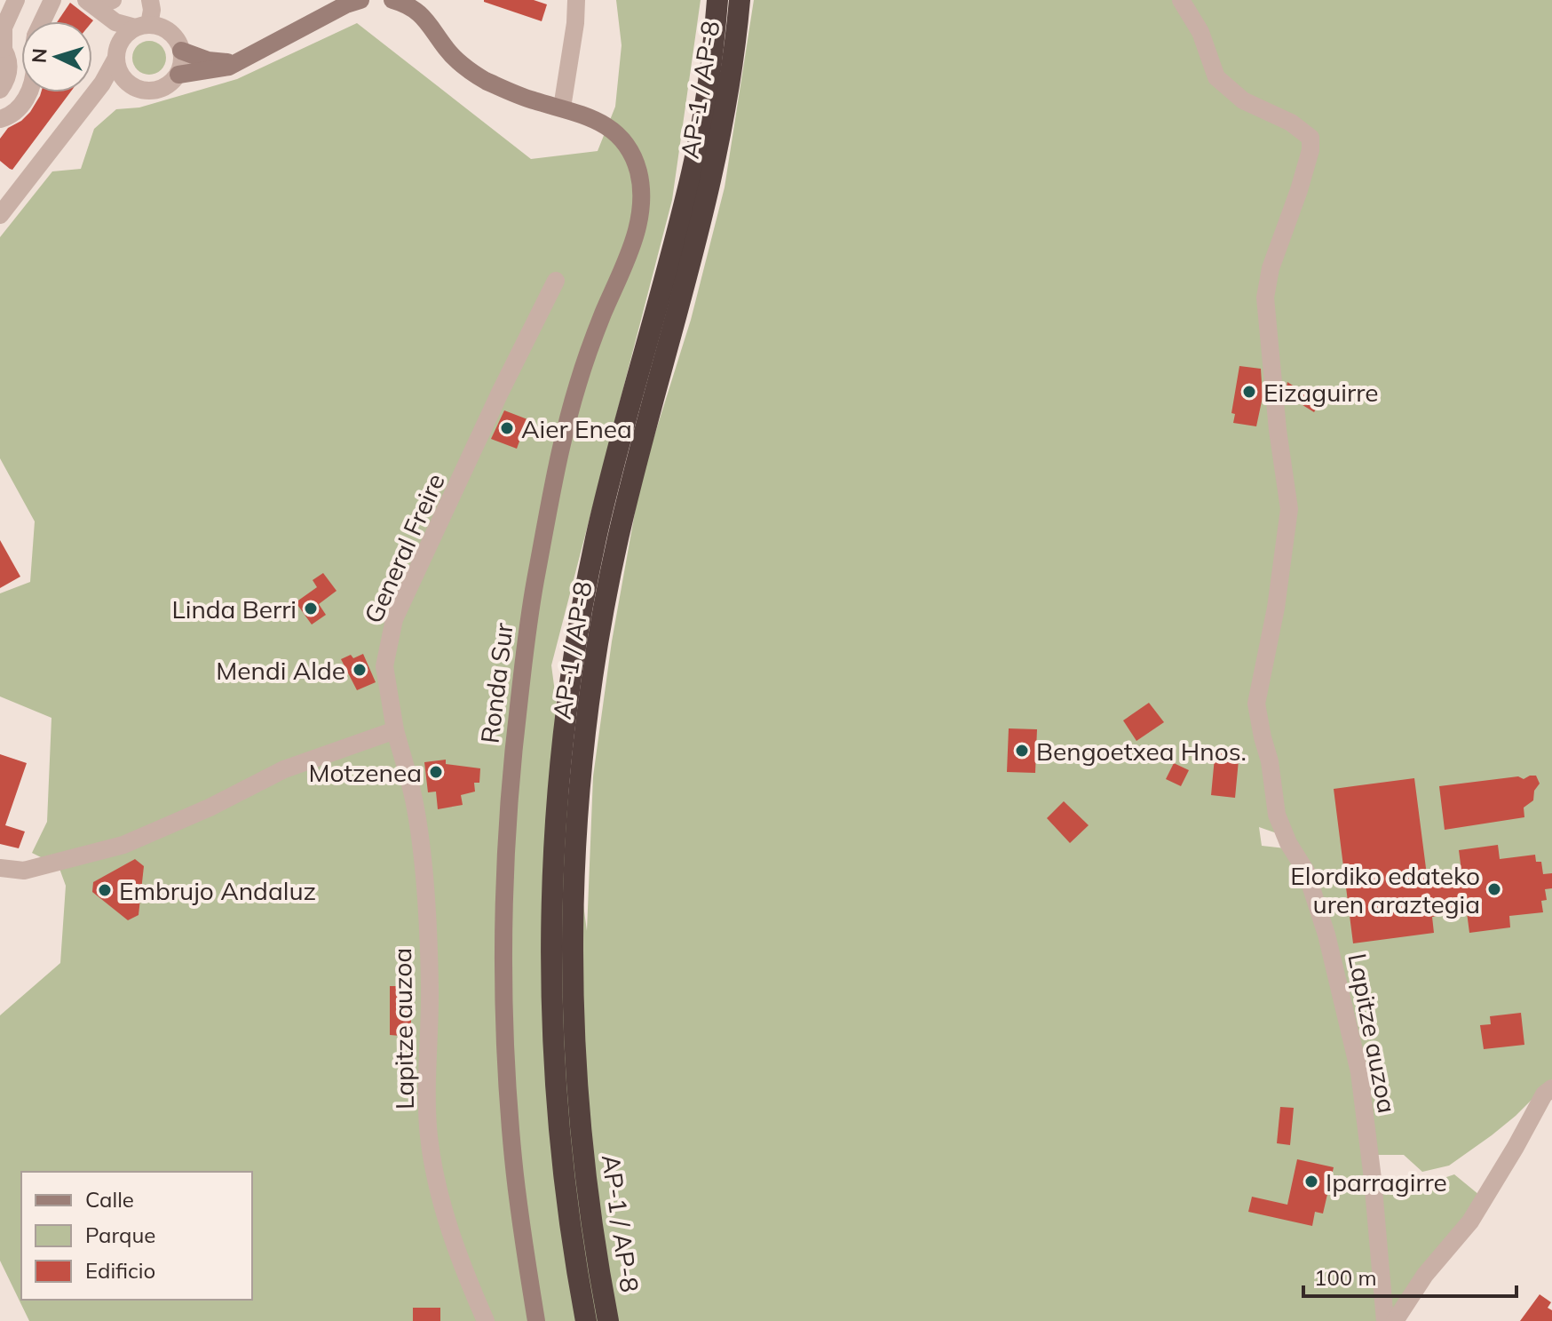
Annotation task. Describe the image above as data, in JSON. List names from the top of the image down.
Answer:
{
  "streets": {
    "highway": ["AP-1 / AP-8"],
    "main road": ["Ronda Sur"],
    "street": ["General Freire", "Lapitze auzoa"]
  },
  "crossings": [
    ["General Freire", "Lapitze auzoa"]
  ],
  "places": [
    "Eizaguirre",
    "Aier Enea",
    "Linda Berri",
    "Mendi Alde",
    "Bengoetxea Hnos.",
    "Motzenea",
    "Elordiko edateko uren araztegia",
    "Embrujo Andaluz",
    "Iparragirre"
  ],
  "legend": ["Calle", "Parque", "Edificio"],
  "scale_bar": "100 m",
  "north": "left"
}
